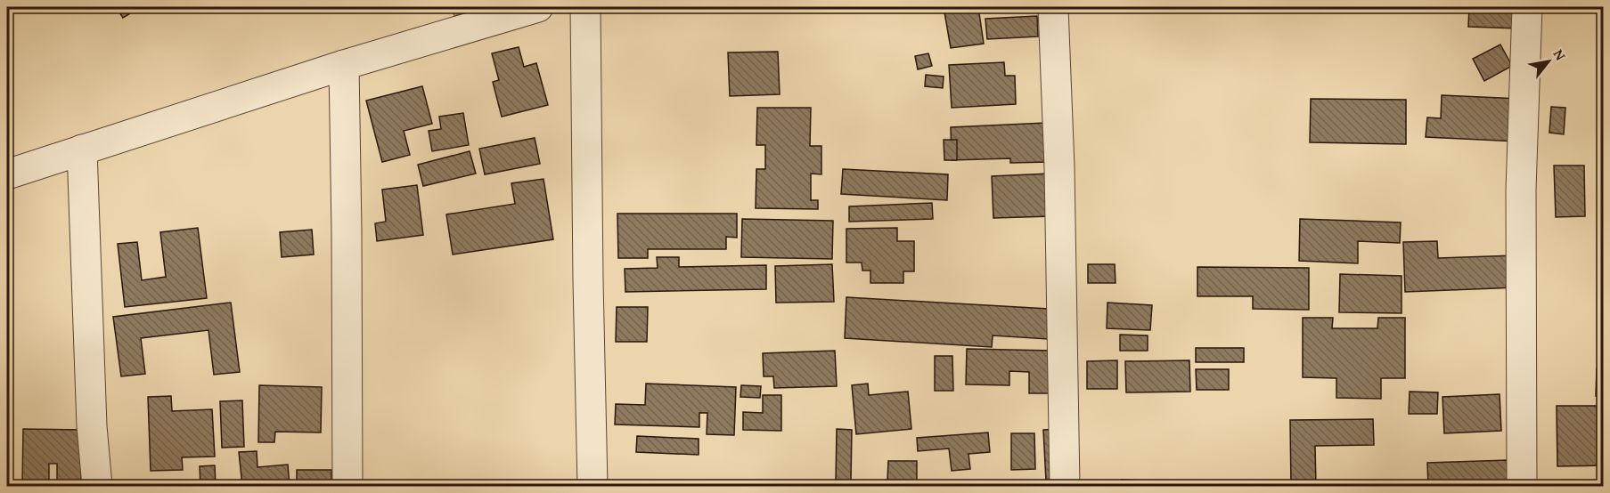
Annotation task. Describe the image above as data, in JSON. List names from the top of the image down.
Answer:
{
  "north": "top right"
}
